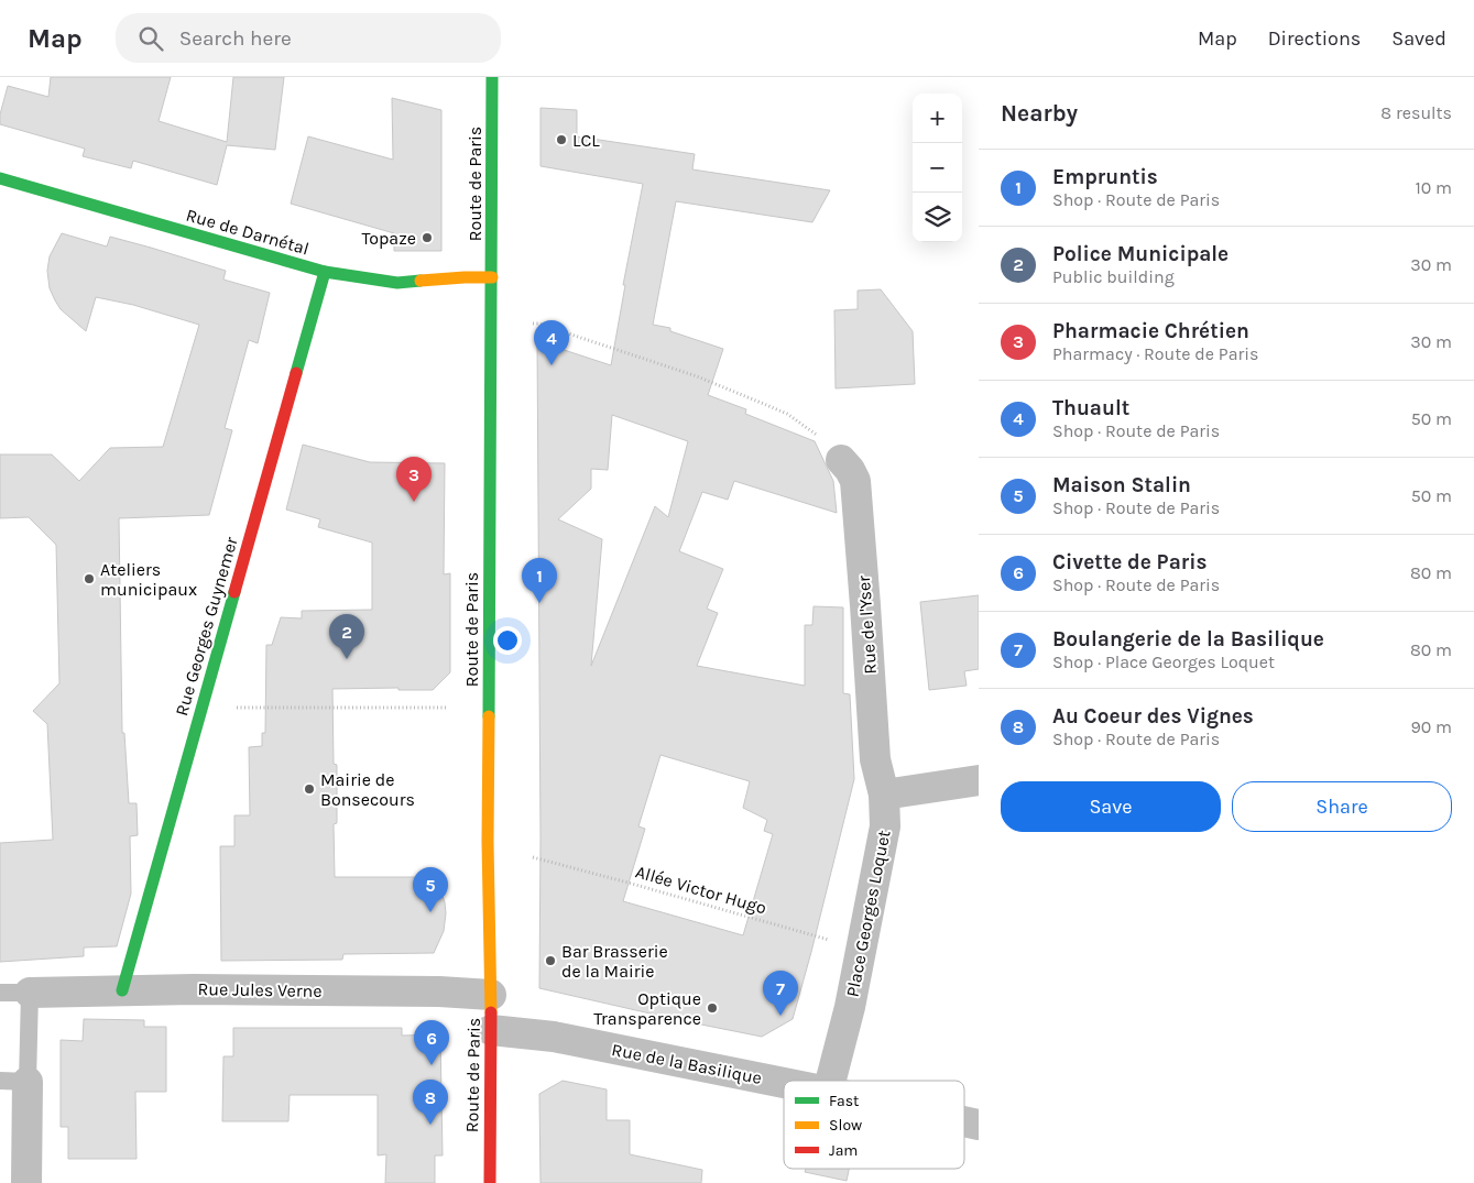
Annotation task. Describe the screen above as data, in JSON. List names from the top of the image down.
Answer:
{
  "streets": {
    "street": [
      "Route de Paris",
      "Rue de Darnétal",
      "Rue de l'Yser",
      "Rue Georges Guynemer",
      "Place Georges Loquet",
      "Rue Jules Verne",
      "Rue de la Basilique"
    ],
    "path": ["Allée Victor Hugo"]
  },
  "crossings": [
    ["Route de Paris", "Rue de Darnétal"],
    ["Route de Paris", "Rue Jules Verne"],
    ["Route de Paris", "Rue de la Basilique"],
    ["Rue de Darnétal", "Rue Georges Guynemer"],
    ["Rue de l'Yser", "Place Georges Loquet"],
    ["Rue Georges Guynemer", "Rue Jules Verne"],
    ["Allée Victor Hugo", "Place Georges Loquet"]
  ],
  "places": [
    "LCL",
    "Topaze",
    "Ateliers municipaux",
    "Mairie de Bonsecours",
    "Bar Brasserie de la Mairie",
    "Optique Transparence"
  ],
  "legend": ["Fast", "Slow", "Jam"],
  "page": {
    "header": "Map",
    "search": "Search here",
    "nav": ["Map", "Directions", "Saved"],
    "heading": ["Nearby", "8 results"],
    "map_buttons": ["+", "−"],
    "list": [
      {
        "mark": "1",
        "name": "Empruntis",
        "note": "Shop · Route de Paris",
        "value": "10 m"
      },
      {
        "mark": "2",
        "name": "Police Municipale",
        "note": "Public building",
        "value": "30 m"
      },
      {
        "mark": "3",
        "name": "Pharmacie Chrétien",
        "note": "Pharmacy · Route de Paris",
        "value": "30 m"
      },
      {
        "mark": "4",
        "name": "Thuault",
        "note": "Shop · Route de Paris",
        "value": "50 m"
      },
      {
        "mark": "5",
        "name": "Maison Stalin",
        "note": "Shop · Route de Paris",
        "value": "50 m"
      },
      {
        "mark": "6",
        "name": "Civette de Paris",
        "note": "Shop · Route de Paris",
        "value": "80 m"
      },
      {
        "mark": "7",
        "name": "Boulangerie de la Basilique",
        "note": "Shop · Place Georges Loquet",
        "value": "80 m"
      },
      {
        "mark": "8",
        "name": "Au Coeur des Vignes",
        "note": "Shop · Route de Paris",
        "value": "90 m"
      }
    ],
    "pins": [
      "4",
      "3",
      "1",
      "2",
      "5",
      "7",
      "6",
      "8"
    ],
    "buttons": ["Save", "Share"]
  }
}
